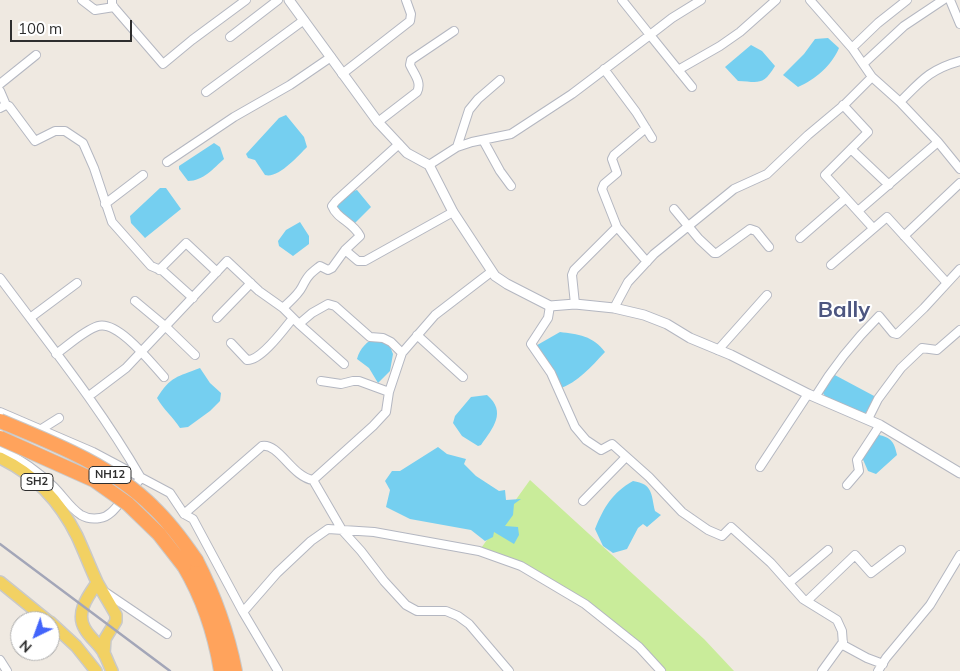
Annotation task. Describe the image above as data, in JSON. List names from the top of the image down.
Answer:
{
  "streets": {
    "highway": ["NH12"],
    "main road": ["SH2"]
  },
  "districts": ["Bally"],
  "scale_bar": "100 m",
  "north": "bottom left"
}
